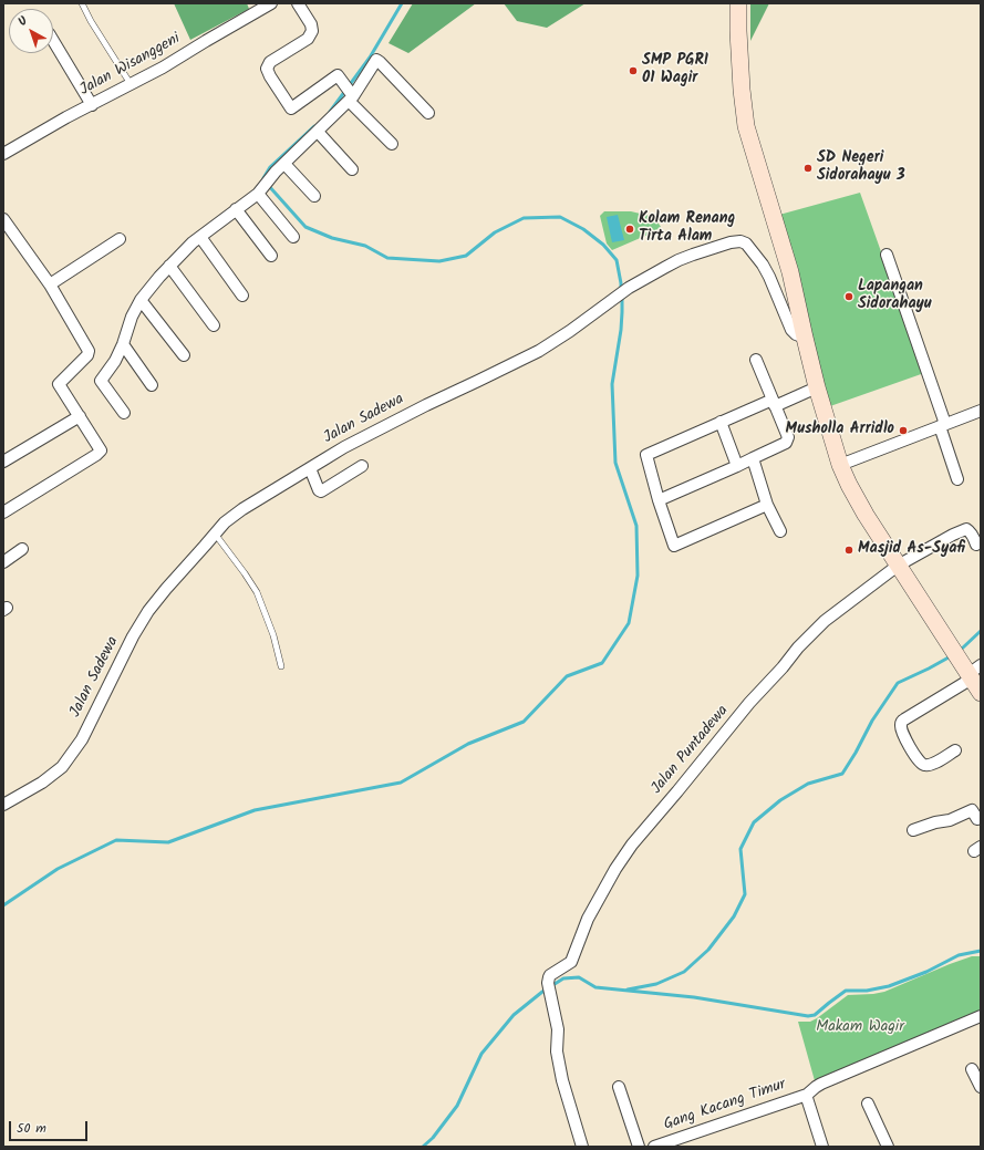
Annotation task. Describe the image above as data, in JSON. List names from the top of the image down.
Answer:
{
  "streets": {
    "street": [
      "Jalan Wisanggeni",
      "Jalan Sadewa",
      "Jalan Puntadewa",
      "Gang Kacang Timur"
    ]
  },
  "parks": ["Makam Wagir"],
  "places": [
    "SMP PGRI 01 Wagir",
    "SD Negeri Sidorahayu 3",
    "Kolam Renang Tirta Alam",
    "Lapangan Sidorahayu",
    "Musholla Arridlo",
    "Masjid As-Syafi"
  ],
  "scale_bar": "50 m",
  "north": "top left"
}
